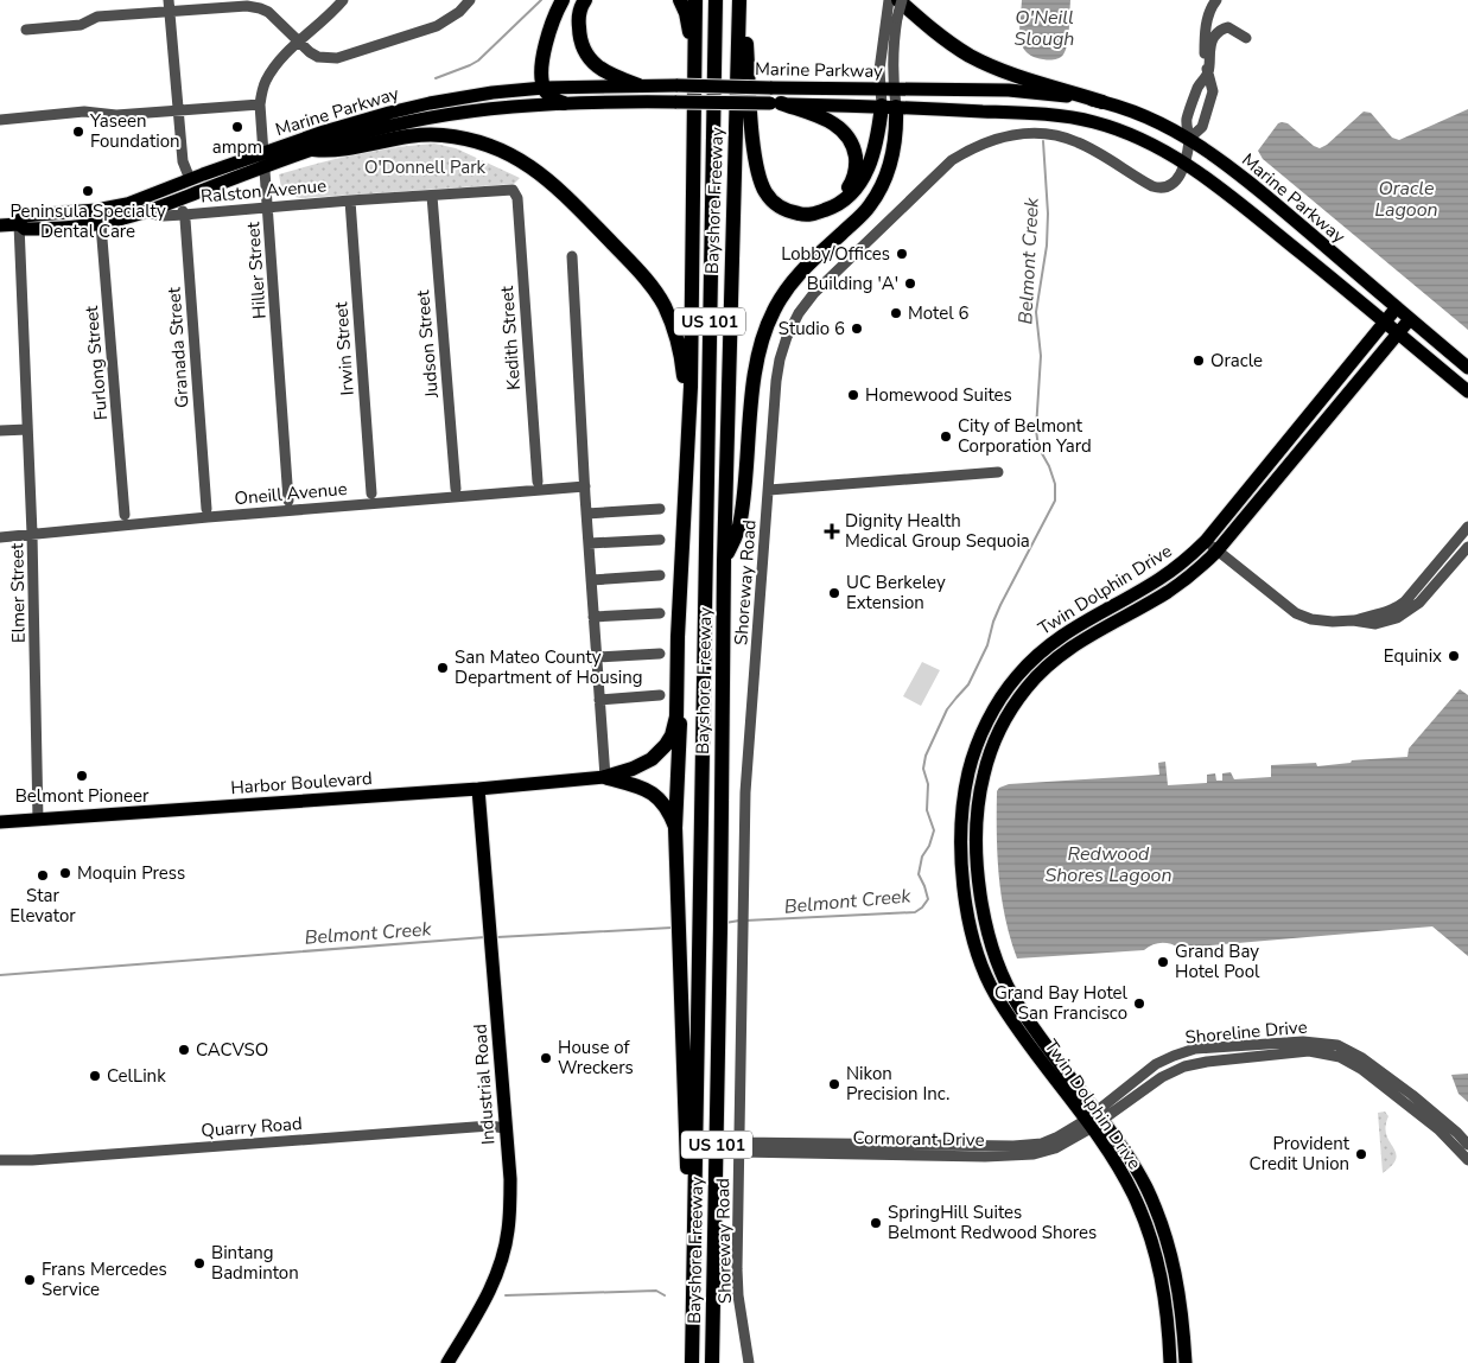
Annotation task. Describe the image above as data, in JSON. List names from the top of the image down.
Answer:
{
  "streets": {
    "highway": ["Bayshore Freeway", "US 101"],
    "main road": [
      "Marine Parkway",
      "Ralston Avenue",
      "Twin Dolphin Drive",
      "Harbor Boulevard",
      "Industrial Road"
    ],
    "street": [
      "Hiller Street",
      "Kedith Street",
      "Judson Street",
      "Granada Street",
      "Irwin Street",
      "Furlong Street",
      "Oneill Avenue",
      "Shoreway Road",
      "Elmer Street",
      "Shoreline Drive",
      "Quarry Road",
      "Cormorant Drive"
    ]
  },
  "crossings": [
    ["Marine Parkway", "Ralston Avenue"],
    ["Marine Parkway", "Hiller Street"],
    ["Marine Parkway", "Granada Street"],
    ["Marine Parkway", "Furlong Street"],
    ["Marine Parkway", "Shoreway Road"],
    ["Marine Parkway", "Twin Dolphin Drive"],
    ["Ralston Avenue", "Hiller Street"],
    ["Ralston Avenue", "Kedith Street"],
    ["Ralston Avenue", "Judson Street"],
    ["Ralston Avenue", "Granada Street"],
    ["Ralston Avenue", "Irwin Street"],
    ["Ralston Avenue", "Furlong Street"],
    ["Ralston Avenue", "Elmer Street"],
    ["Oneill Avenue", "Elmer Street"],
    ["Shoreway Road", "Cormorant Drive"],
    ["Twin Dolphin Drive", "Shoreline Drive"],
    ["Twin Dolphin Drive", "Cormorant Drive"],
    ["Elmer Street", "Harbor Boulevard"],
    ["Harbor Boulevard", "Industrial Road"],
    ["Shoreline Drive", "Cormorant Drive"],
    ["Industrial Road", "Quarry Road"]
  ],
  "water": [
    "O'Neill Slough",
    "Oracle Lagoon",
    "Belmont Creek",
    "Redwood Shores Lagoon"
  ],
  "parks": ["O'Donnell Park"],
  "places": {
    "other": [
      "ampm",
      "Yaseen Foundation",
      "Peninsula Specialty Dental Care",
      "Lobby/Offices",
      "Building 'A'",
      "Motel 6",
      "Studio 6",
      "Oracle",
      "Homewood Suites",
      "City of Belmont Corporation Yard",
      "UC Berkeley Extension",
      "Equinix",
      "San Mateo County Department of Housing",
      "Belmont Pioneer",
      "Moquin Press",
      "Star Elevator",
      "Grand Bay Hotel Pool",
      "Grand Bay Hotel San Francisco",
      "CACVSO",
      "House of Wreckers",
      "CelLink",
      "Nikon Precision Inc.",
      "Provident Credit Union",
      "SpringHill Suites Belmont Redwood Shores",
      "Bintang Badminton",
      "Frans Mercedes Service"
    ],
    "health": ["Dignity Health Medical Group Sequoia"]
  }
}
